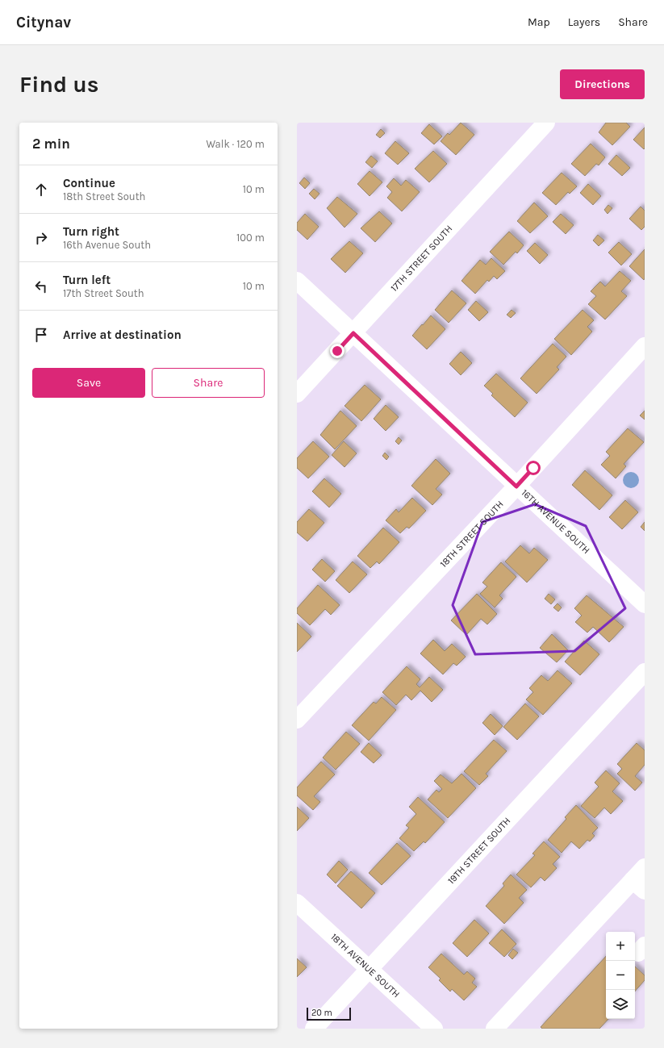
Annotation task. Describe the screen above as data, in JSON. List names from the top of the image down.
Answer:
{
  "streets": {
    "street": [
      "17TH STREET SOUTH",
      "16TH AVENUE SOUTH",
      "18TH STREET SOUTH",
      "19TH STREET SOUTH",
      "18TH AVENUE SOUTH"
    ]
  },
  "crossings": [
    ["17TH STREET SOUTH", "16TH AVENUE SOUTH"],
    ["16TH AVENUE SOUTH", "18TH STREET SOUTH"],
    ["19TH STREET SOUTH", "18TH AVENUE SOUTH"]
  ],
  "scale_bar": "20 m",
  "page": {
    "header": "Citynav",
    "nav": ["Map", "Layers", "Share"],
    "buttons": [
      "Directions",
      ["Save", "Share"]
    ],
    "title": "Find us",
    "heading": ["2 min", "Walk · 120 m"],
    "list": [
      ["Continue", "18th Street South", "10 m"],
      ["Turn right", "16th Avenue South", "100 m"],
      ["Turn left", "17th Street South", "10 m"],
      "Arrive at destination"
    ],
    "map_buttons": ["+", "−"],
    "scale": "20 m"
  }
}
